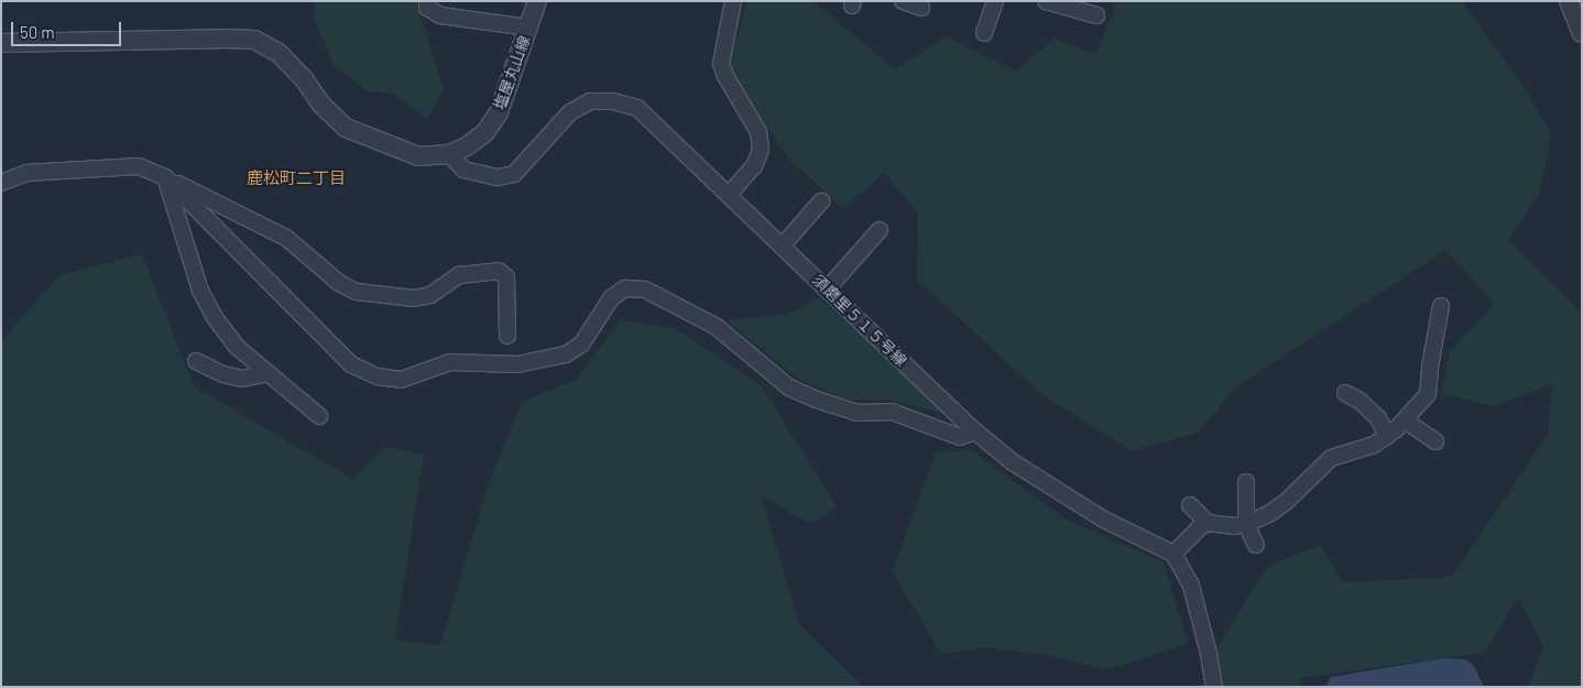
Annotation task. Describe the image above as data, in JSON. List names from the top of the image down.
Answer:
{
  "streets": {
    "street": ["塩屋丸山線", "須磨里５１５号線"]
  },
  "crossings": [
    ["塩屋丸山線", "須磨里５１５号線"]
  ],
  "districts": ["鹿松町二丁目"],
  "scale_bar": "50 m"
}
